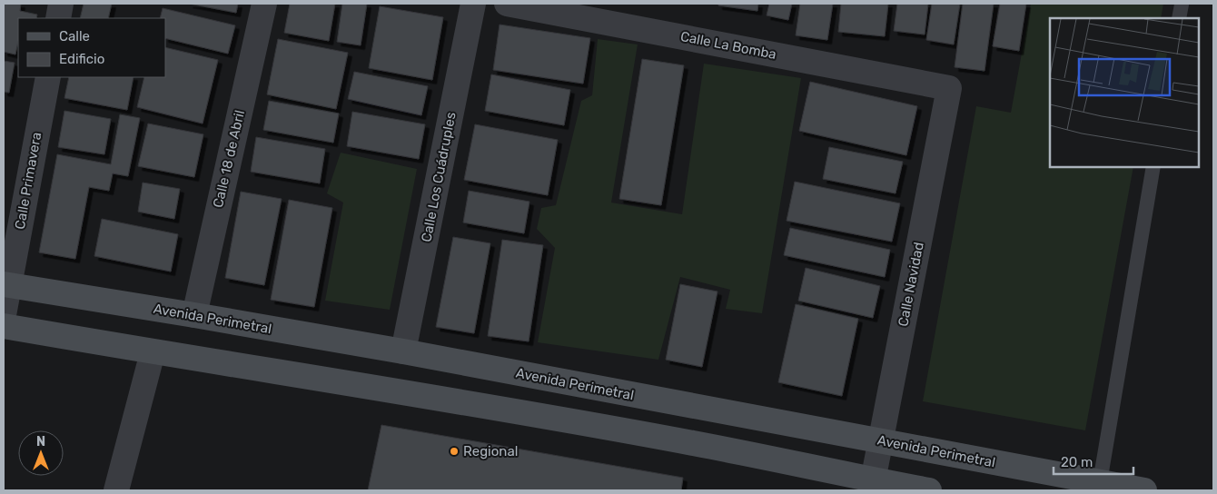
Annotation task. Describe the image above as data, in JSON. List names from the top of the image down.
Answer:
{
  "streets": {
    "main road": ["Avenida Perimetral"],
    "street": [
      "Calle La Bomba",
      "Calle 18 de Abril",
      "Calle Los Cuádruples",
      "Calle Primavera",
      "Calle Navidad"
    ]
  },
  "crossings": [
    ["Calle La Bomba", "Calle Navidad"],
    ["Calle 18 de Abril", "Avenida Perimetral"],
    ["Calle Los Cuádruples", "Avenida Perimetral"],
    ["Calle Primavera", "Avenida Perimetral"],
    ["Calle Navidad", "Avenida Perimetral"]
  ],
  "places": ["Regional"],
  "legend": ["Calle", "Edificio"],
  "scale_bar": "20 m",
  "north": "top"
}
